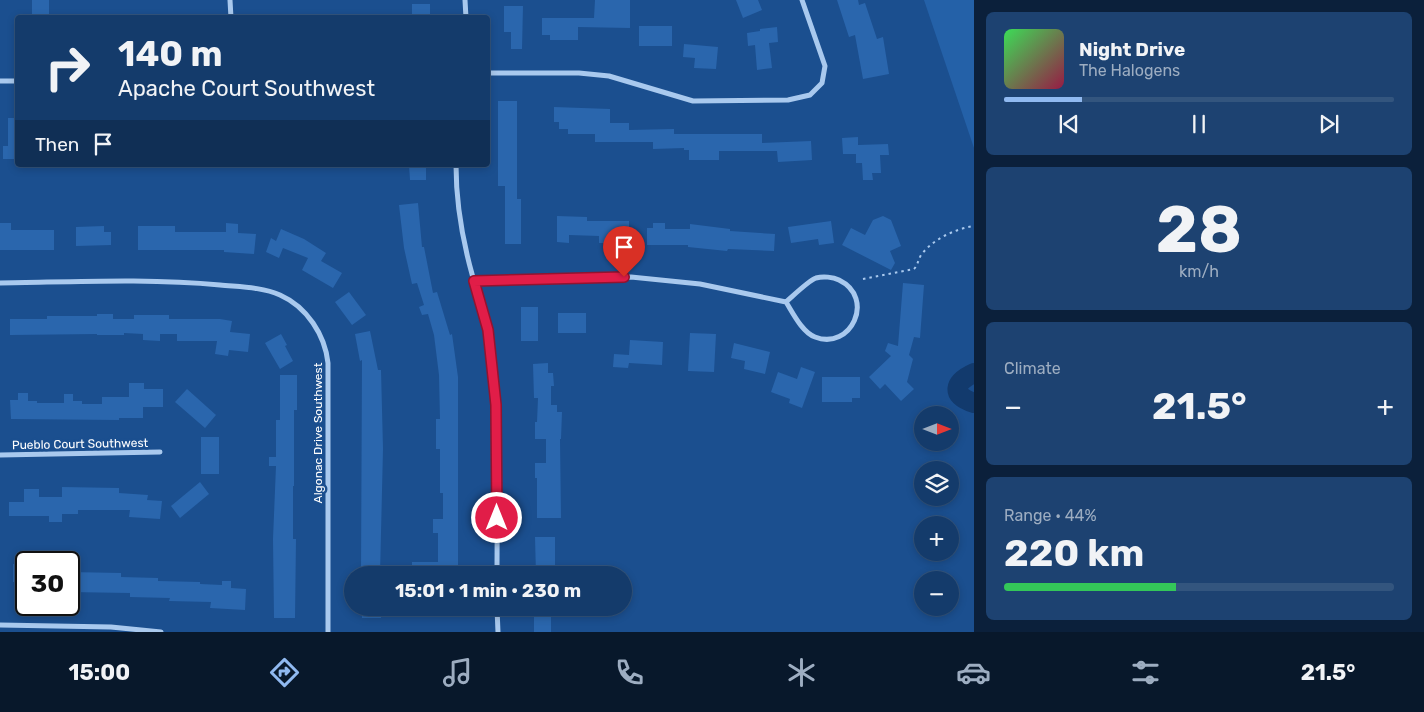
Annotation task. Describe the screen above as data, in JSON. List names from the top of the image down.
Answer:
{
  "streets": {
    "street": ["Algonac Drive Southwest", "Pueblo Court Southwest"]
  },
  "north": "right",
  "page": {
    "turn": ["140 m", "Apache Court Southwest"],
    "song": ["Night Drive", "The Halogens"],
    "then": "Then",
    "tile": [
      ["28", "km/h"],
      "Climate",
      ["Range · 44%", "220 km"]
    ],
    "heat": ["−", "21.5°", "+"],
    "map_buttons": ["+", "−"],
    "limit": "30",
    "trip": "15:01 · 1 min · 230 m",
    "tabs": ["15:00", "21.5°"]
  }
}
